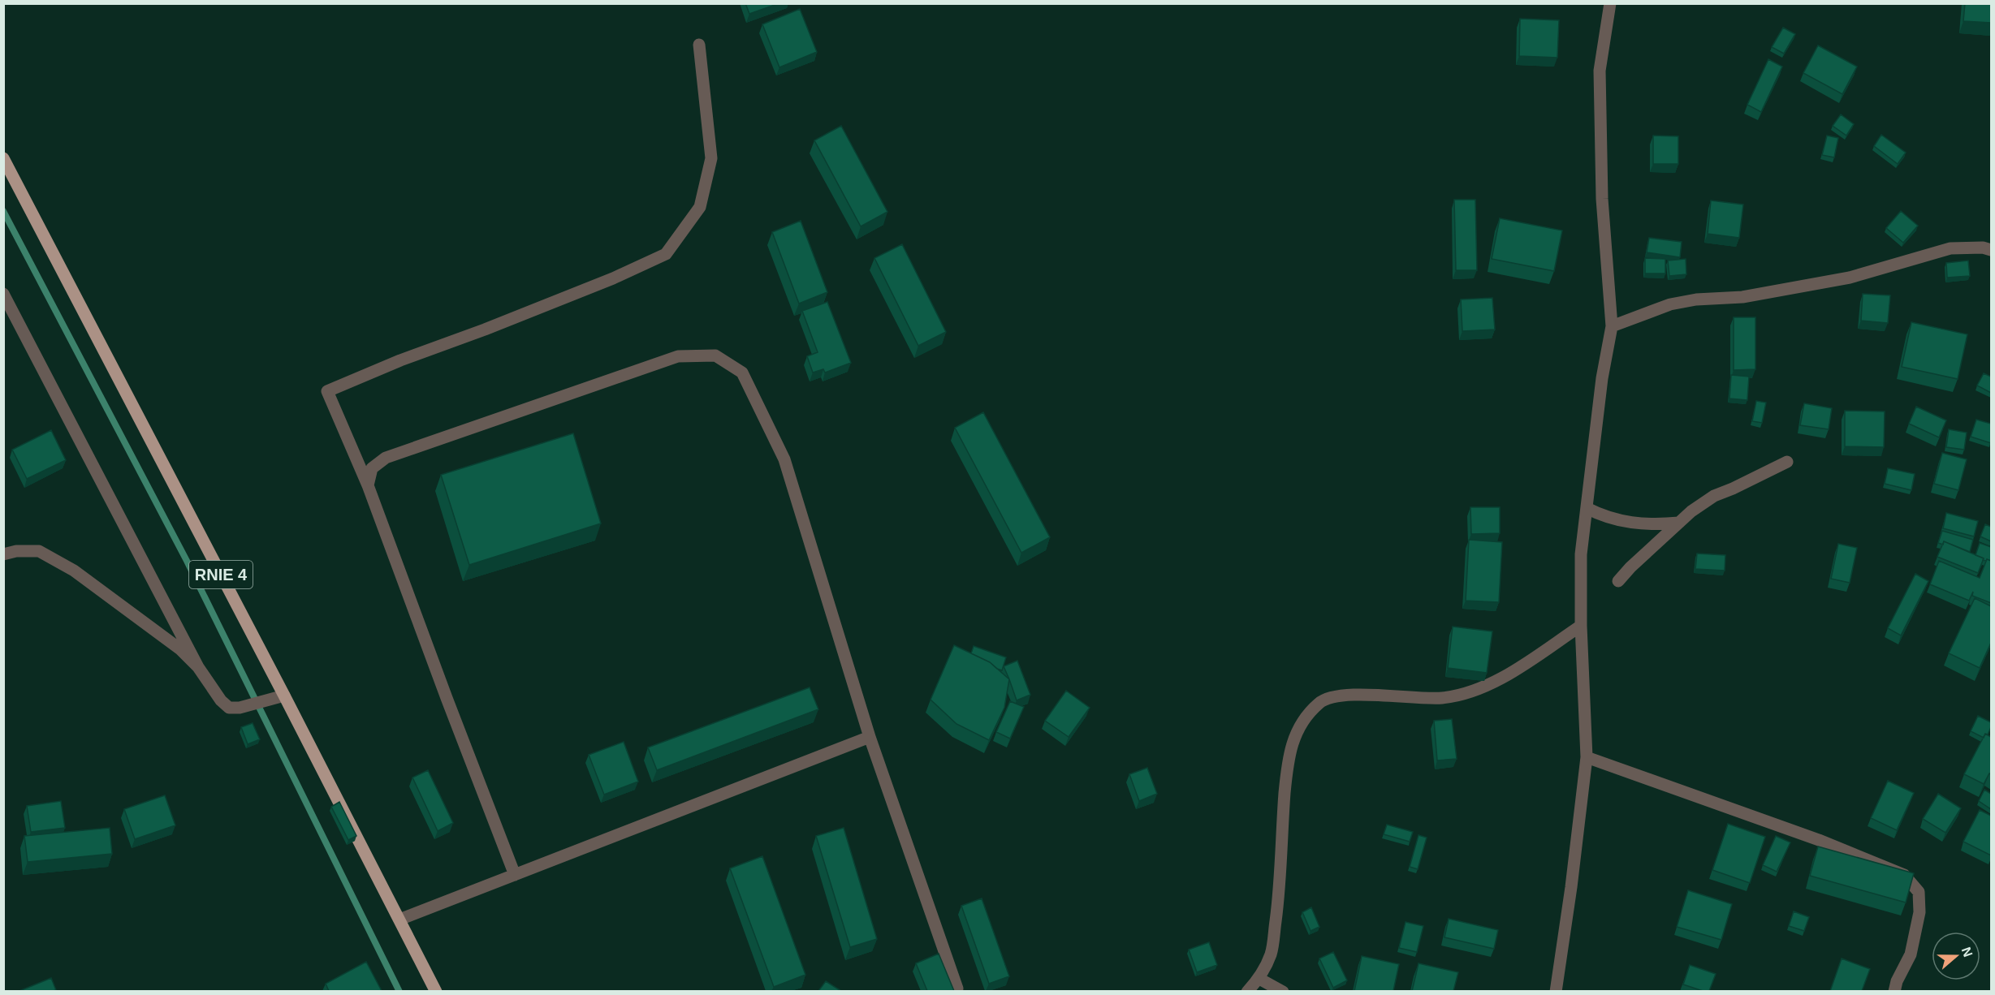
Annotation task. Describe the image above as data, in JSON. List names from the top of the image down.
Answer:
{
  "streets": {
    "main road": ["RNIE 4"]
  },
  "north": "right"
}
